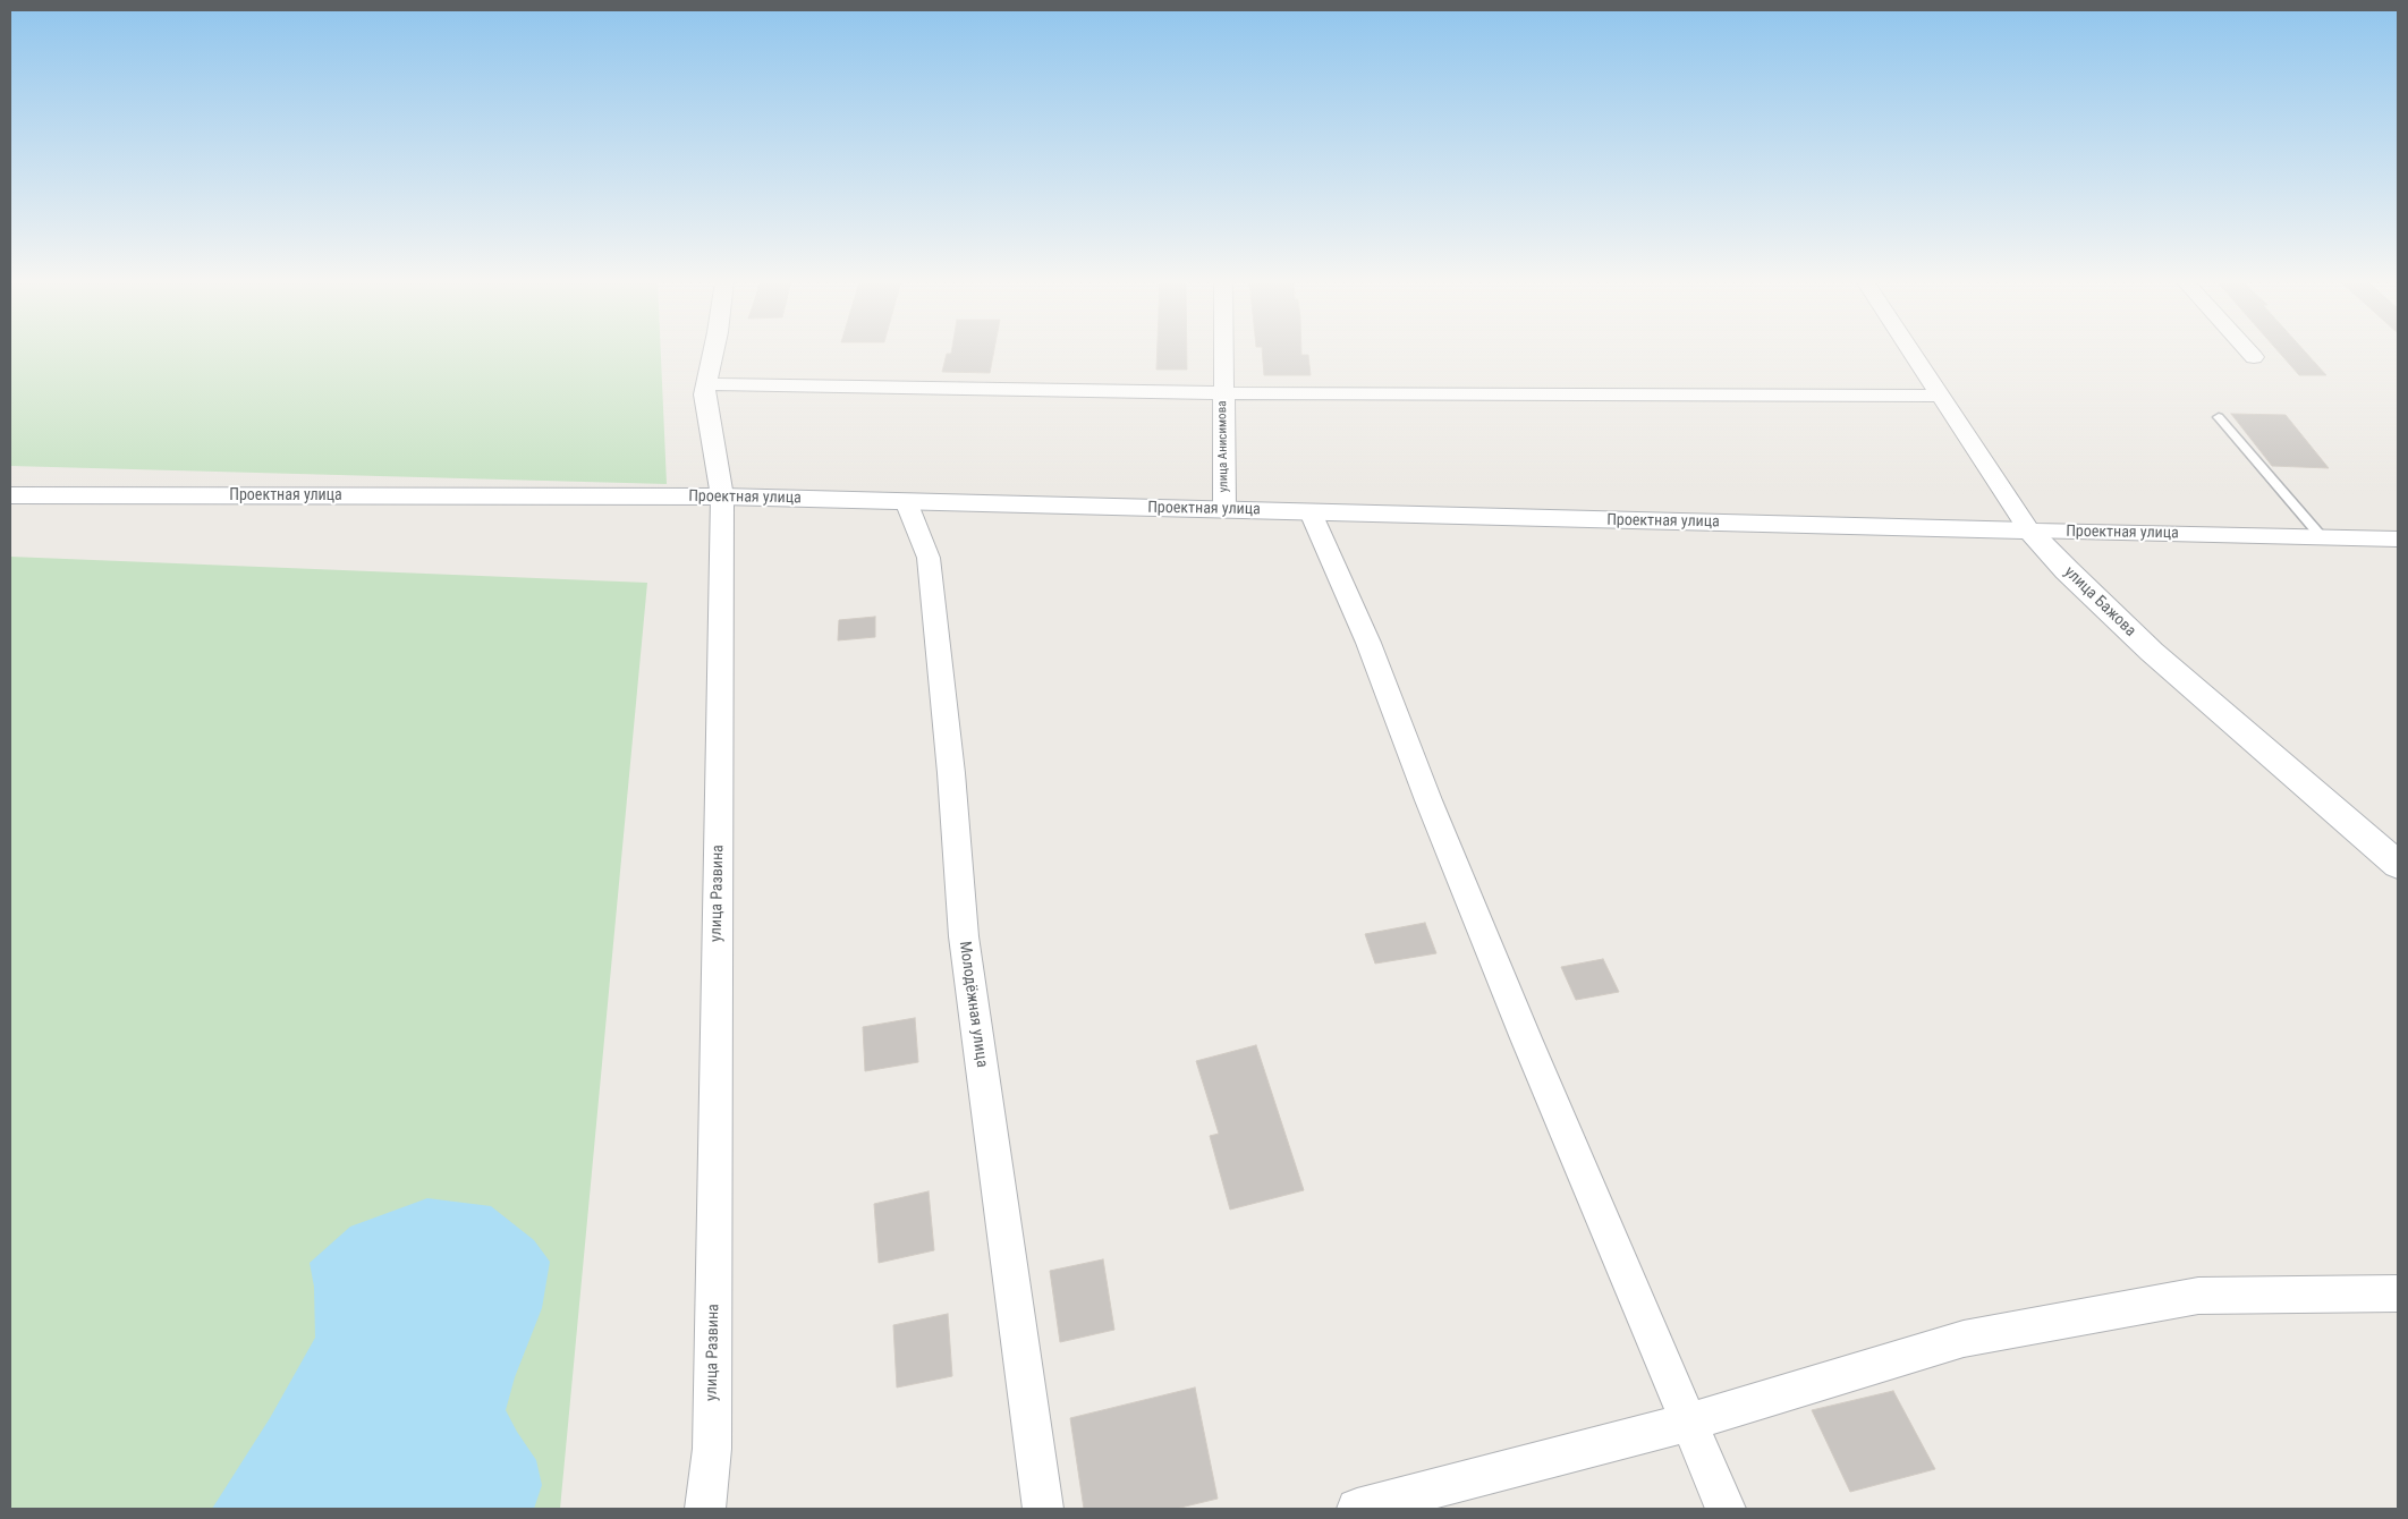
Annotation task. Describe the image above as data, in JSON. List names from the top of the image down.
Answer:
{
  "streets": {
    "street": [
      "улица Анисимова",
      "Проектная улица",
      "улица Бажова",
      "улица Развина",
      "Молодёжная улица"
    ]
  },
  "crossings": [
    ["улица Анисимова", "Проектная улица"],
    ["Проектная улица", "улица Бажова"],
    ["Проектная улица", "улица Развина"],
    ["Проектная улица", "Молодёжная улица"]
  ]
}
